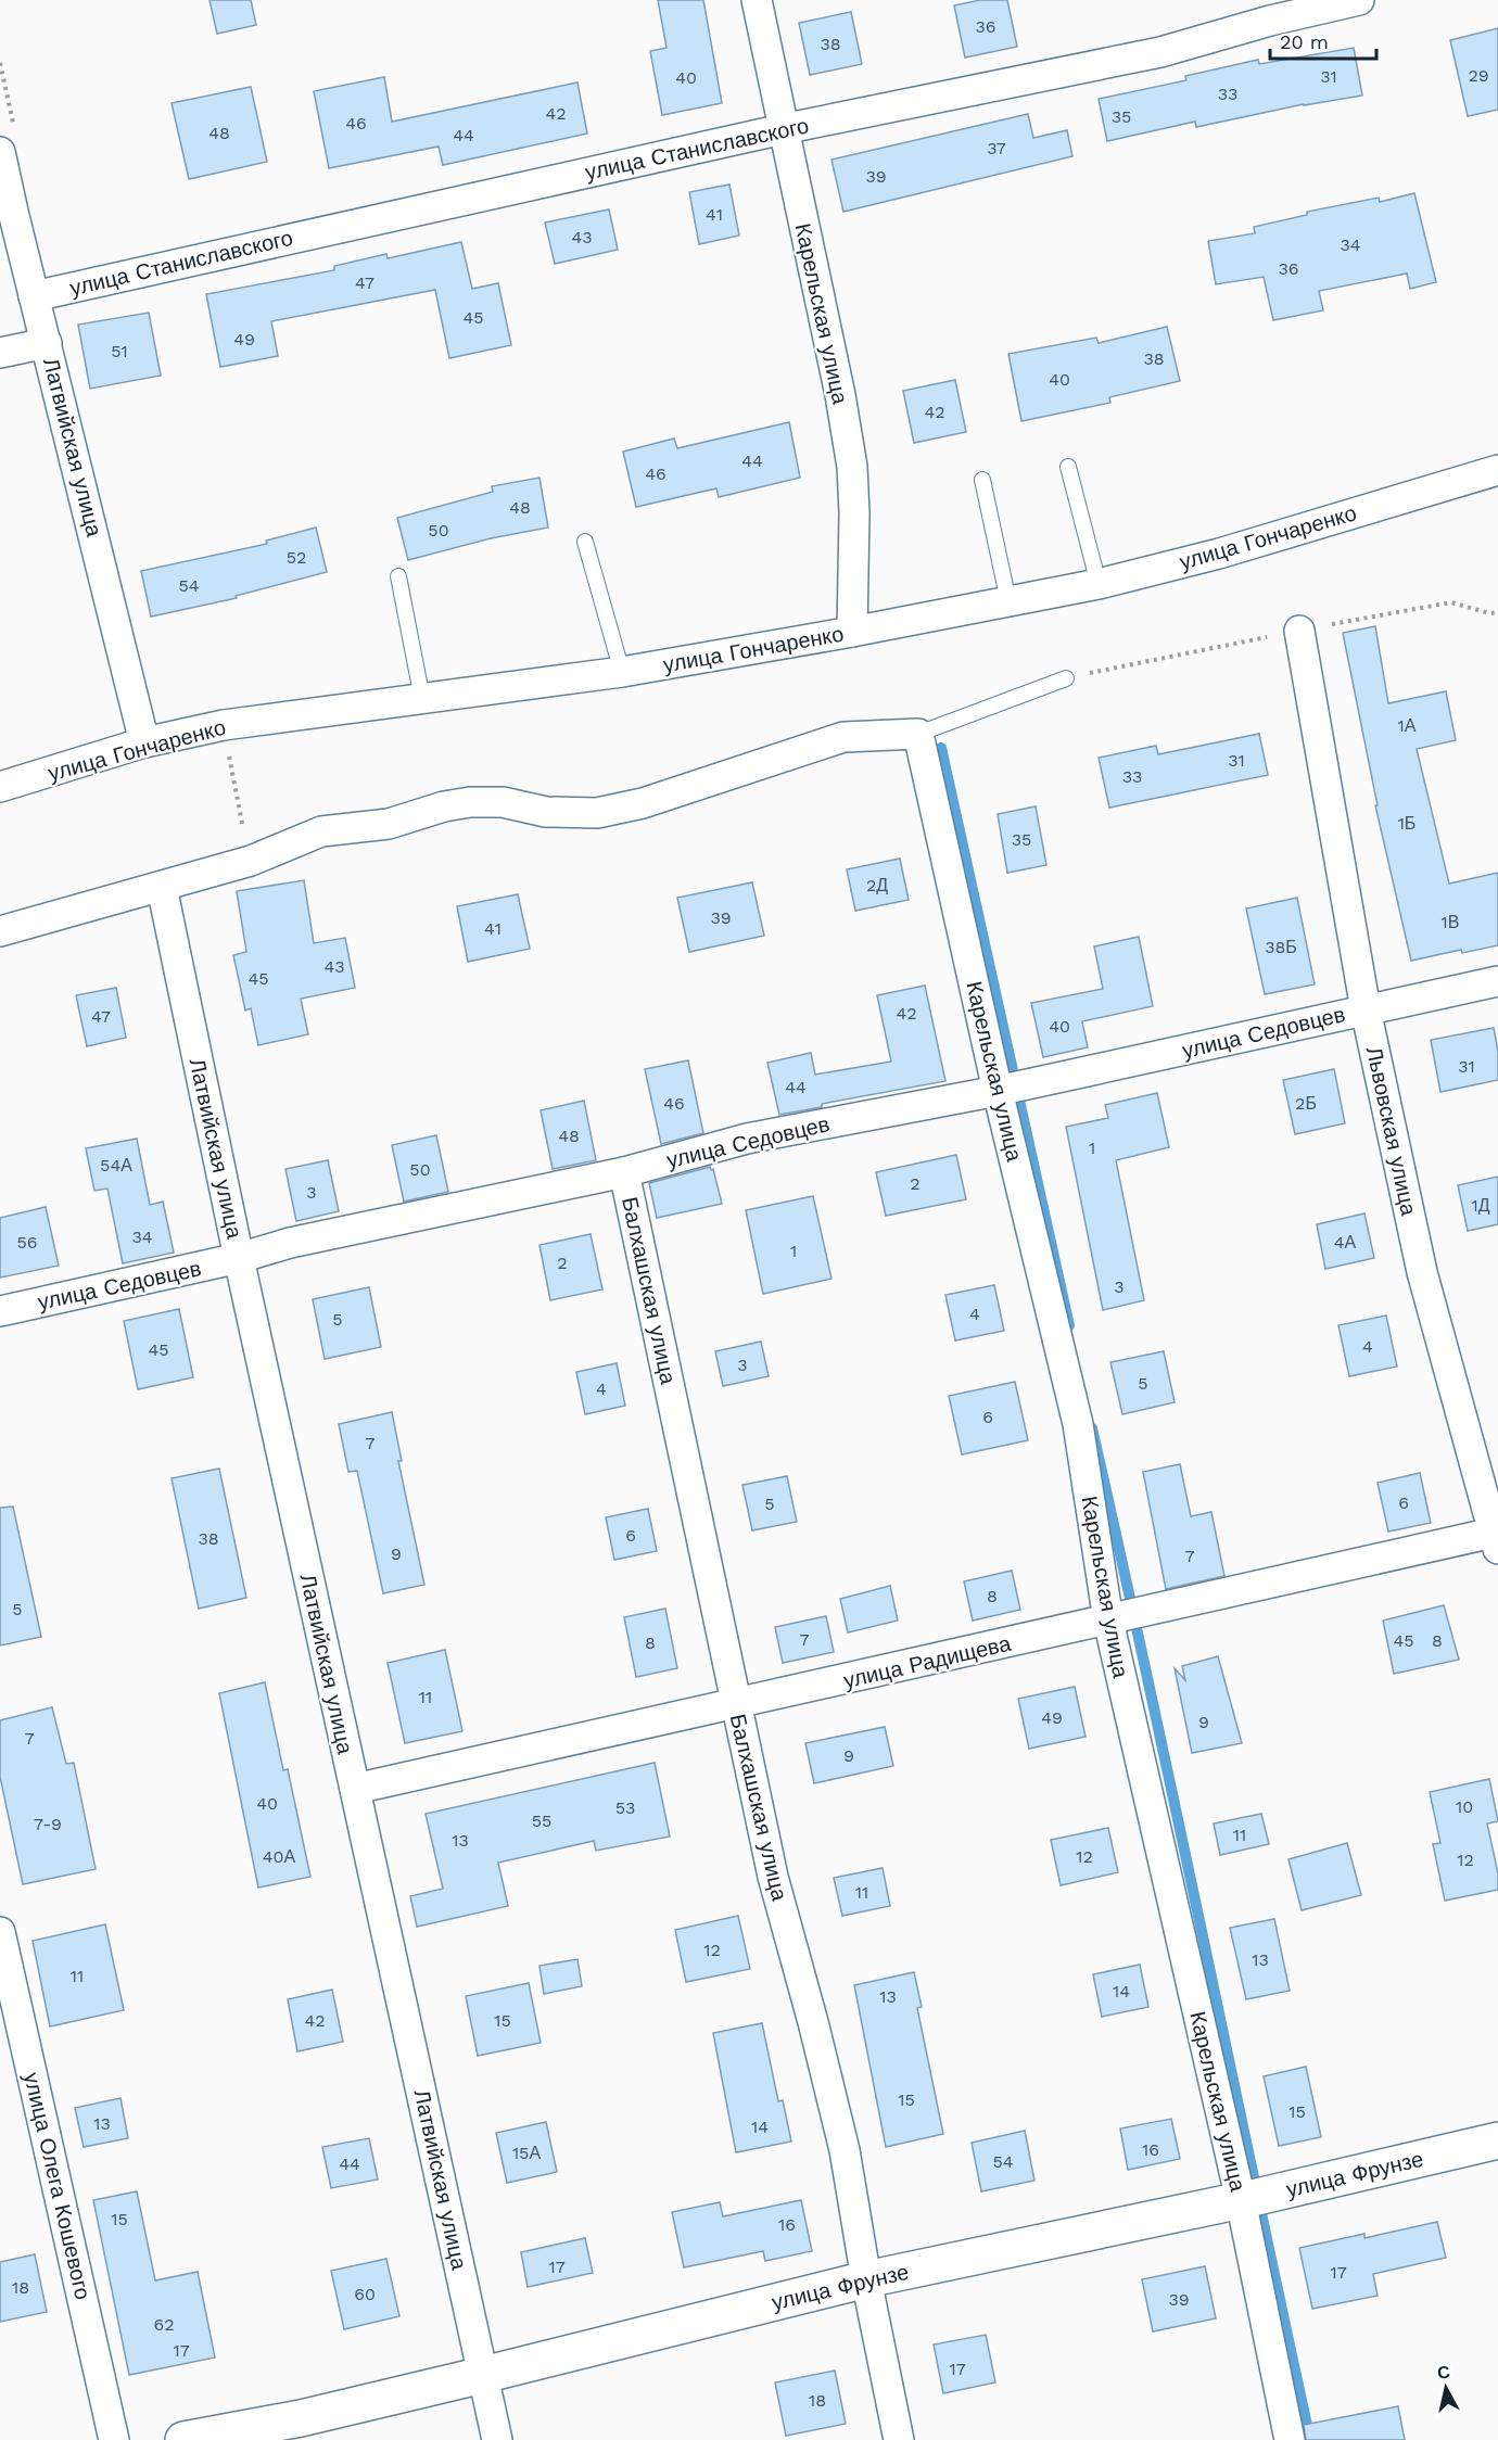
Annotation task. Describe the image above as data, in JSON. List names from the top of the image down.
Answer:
{
  "streets": {
    "street": [
      "улица Станиславского",
      "Карельская улица",
      "Латвийская улица",
      "улица Гончаренко",
      "улица Седовцев",
      "Львовская улица",
      "Балхашская улица",
      "улица Радищева",
      "улица Фрунзе",
      "улица Олега Кошевого"
    ]
  },
  "crossings": [
    ["улица Станиславского", "Карельская улица"],
    ["улица Станиславского", "Латвийская улица"],
    ["Карельская улица", "улица Гончаренко"],
    ["Карельская улица", "улица Седовцев"],
    ["Карельская улица", "улица Радищева"],
    ["Карельская улица", "улица Фрунзе"],
    ["Латвийская улица", "улица Гончаренко"],
    ["Латвийская улица", "улица Седовцев"],
    ["Латвийская улица", "улица Радищева"],
    ["Латвийская улица", "улица Фрунзе"],
    ["улица Седовцев", "Львовская улица"],
    ["улица Седовцев", "Балхашская улица"],
    ["Львовская улица", "улица Радищева"],
    ["Балхашская улица", "улица Радищева"],
    ["Балхашская улица", "улица Фрунзе"]
  ],
  "house_numbers": [
    "36",
    "38",
    "29",
    "31",
    "40",
    "33",
    "42",
    "35",
    "46",
    "48",
    "44",
    "37",
    "39",
    "41",
    "43",
    "34",
    "36",
    "47",
    "45",
    "49",
    "51",
    "38",
    "40",
    "42",
    "44",
    "46",
    "48",
    "50",
    "52",
    "54",
    "1А",
    "31",
    "33",
    "1Б",
    "35",
    "2Д",
    "39",
    "1В",
    "41",
    "38Б",
    "43",
    "45",
    "42",
    "47",
    "40",
    "31",
    "44",
    "46",
    "2Б",
    "48",
    "1",
    "54А",
    "50",
    "2",
    "3",
    "1Д",
    "34",
    "56",
    "4А",
    "1",
    "2",
    "3",
    "4",
    "5",
    "4",
    "45",
    "3",
    "5",
    "4",
    "6",
    "7",
    "6",
    "5",
    "6",
    "38",
    "9",
    "7",
    "8",
    "5",
    "7",
    "45",
    "8",
    "8",
    "11",
    "49",
    "9",
    "7",
    "9",
    "40",
    "10",
    "53",
    "55",
    "7-9",
    "11",
    "13",
    "40А",
    "12",
    "12",
    "11",
    "12",
    "13",
    "11",
    "14",
    "13",
    "42",
    "15",
    "15",
    "15",
    "13",
    "14",
    "16",
    "15А",
    "54",
    "44",
    "15",
    "16",
    "17",
    "17",
    "18",
    "60",
    "39",
    "62",
    "17",
    "17",
    "18"
  ],
  "scale_bar": "20 m",
  "north": "top"
}
